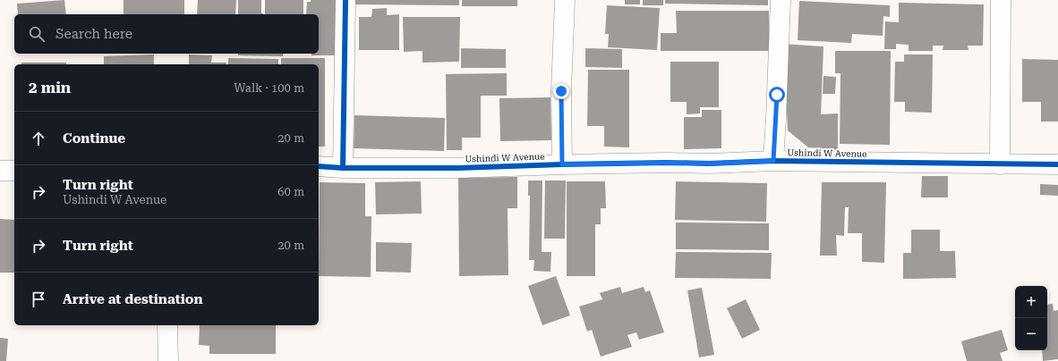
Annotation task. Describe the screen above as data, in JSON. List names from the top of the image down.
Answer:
{
  "streets": {
    "street": ["Ushindi W Avenue"]
  },
  "page": {
    "search": "Search here",
    "heading": ["2 min", "Walk · 100 m"],
    "list": [
      ["Continue", "20 m"],
      ["Turn right", "Ushindi W Avenue", "60 m"],
      ["Turn right", "20 m"],
      "Arrive at destination"
    ],
    "map_buttons": ["+", "−"]
  }
}
